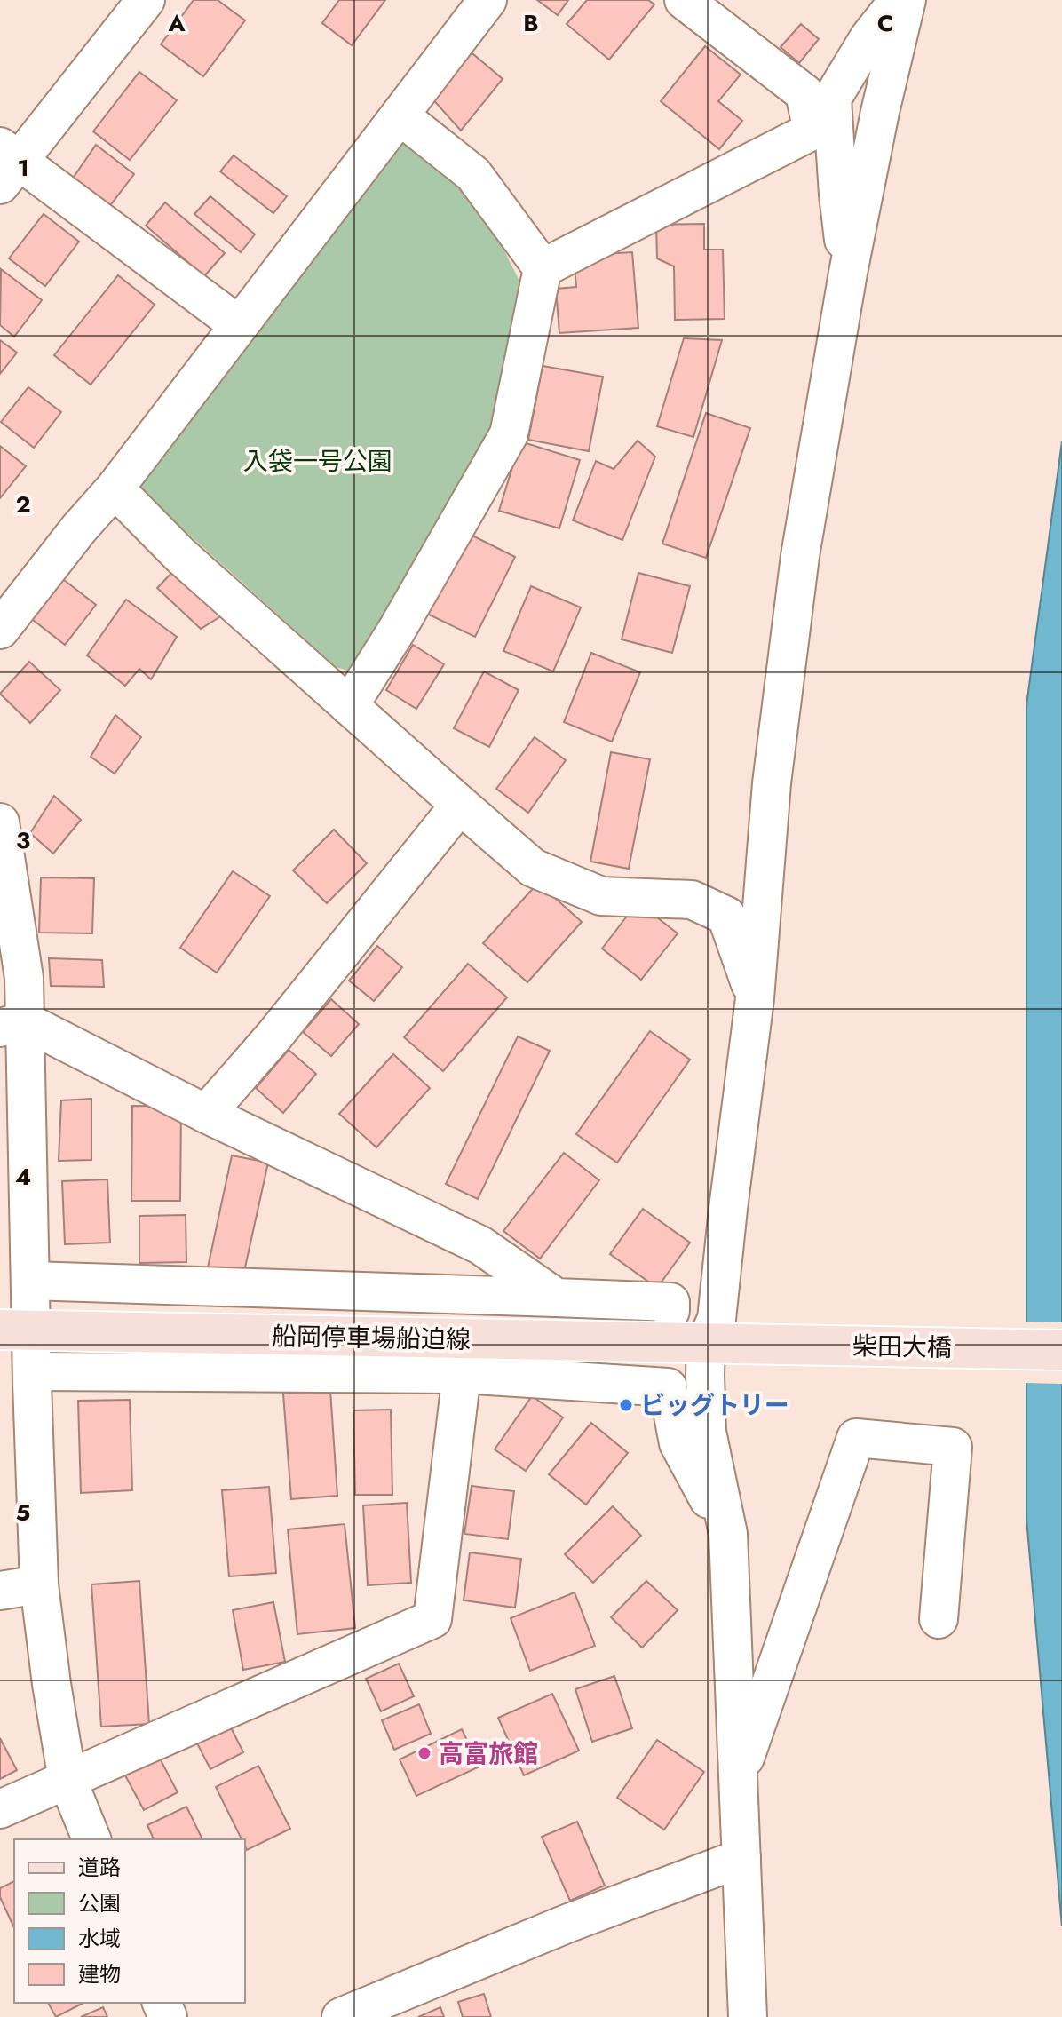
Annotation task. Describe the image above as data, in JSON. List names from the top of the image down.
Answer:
{
  "streets": {
    "main road": ["船岡停車場船迫線", "柴田大橋"]
  },
  "crossings": [
    ["船岡停車場船迫線", "柴田大橋"]
  ],
  "parks": ["入袋一号公園"],
  "places": ["ビッグトリー", "高富旅館"],
  "legend": [
    "道路",
    "公園",
    "水域",
    "建物"
  ],
  "grid": {
    "columns": ["A", "B", "C"],
    "rows": [
      "1",
      "2",
      "3",
      "4",
      "5"
    ]
  }
}
